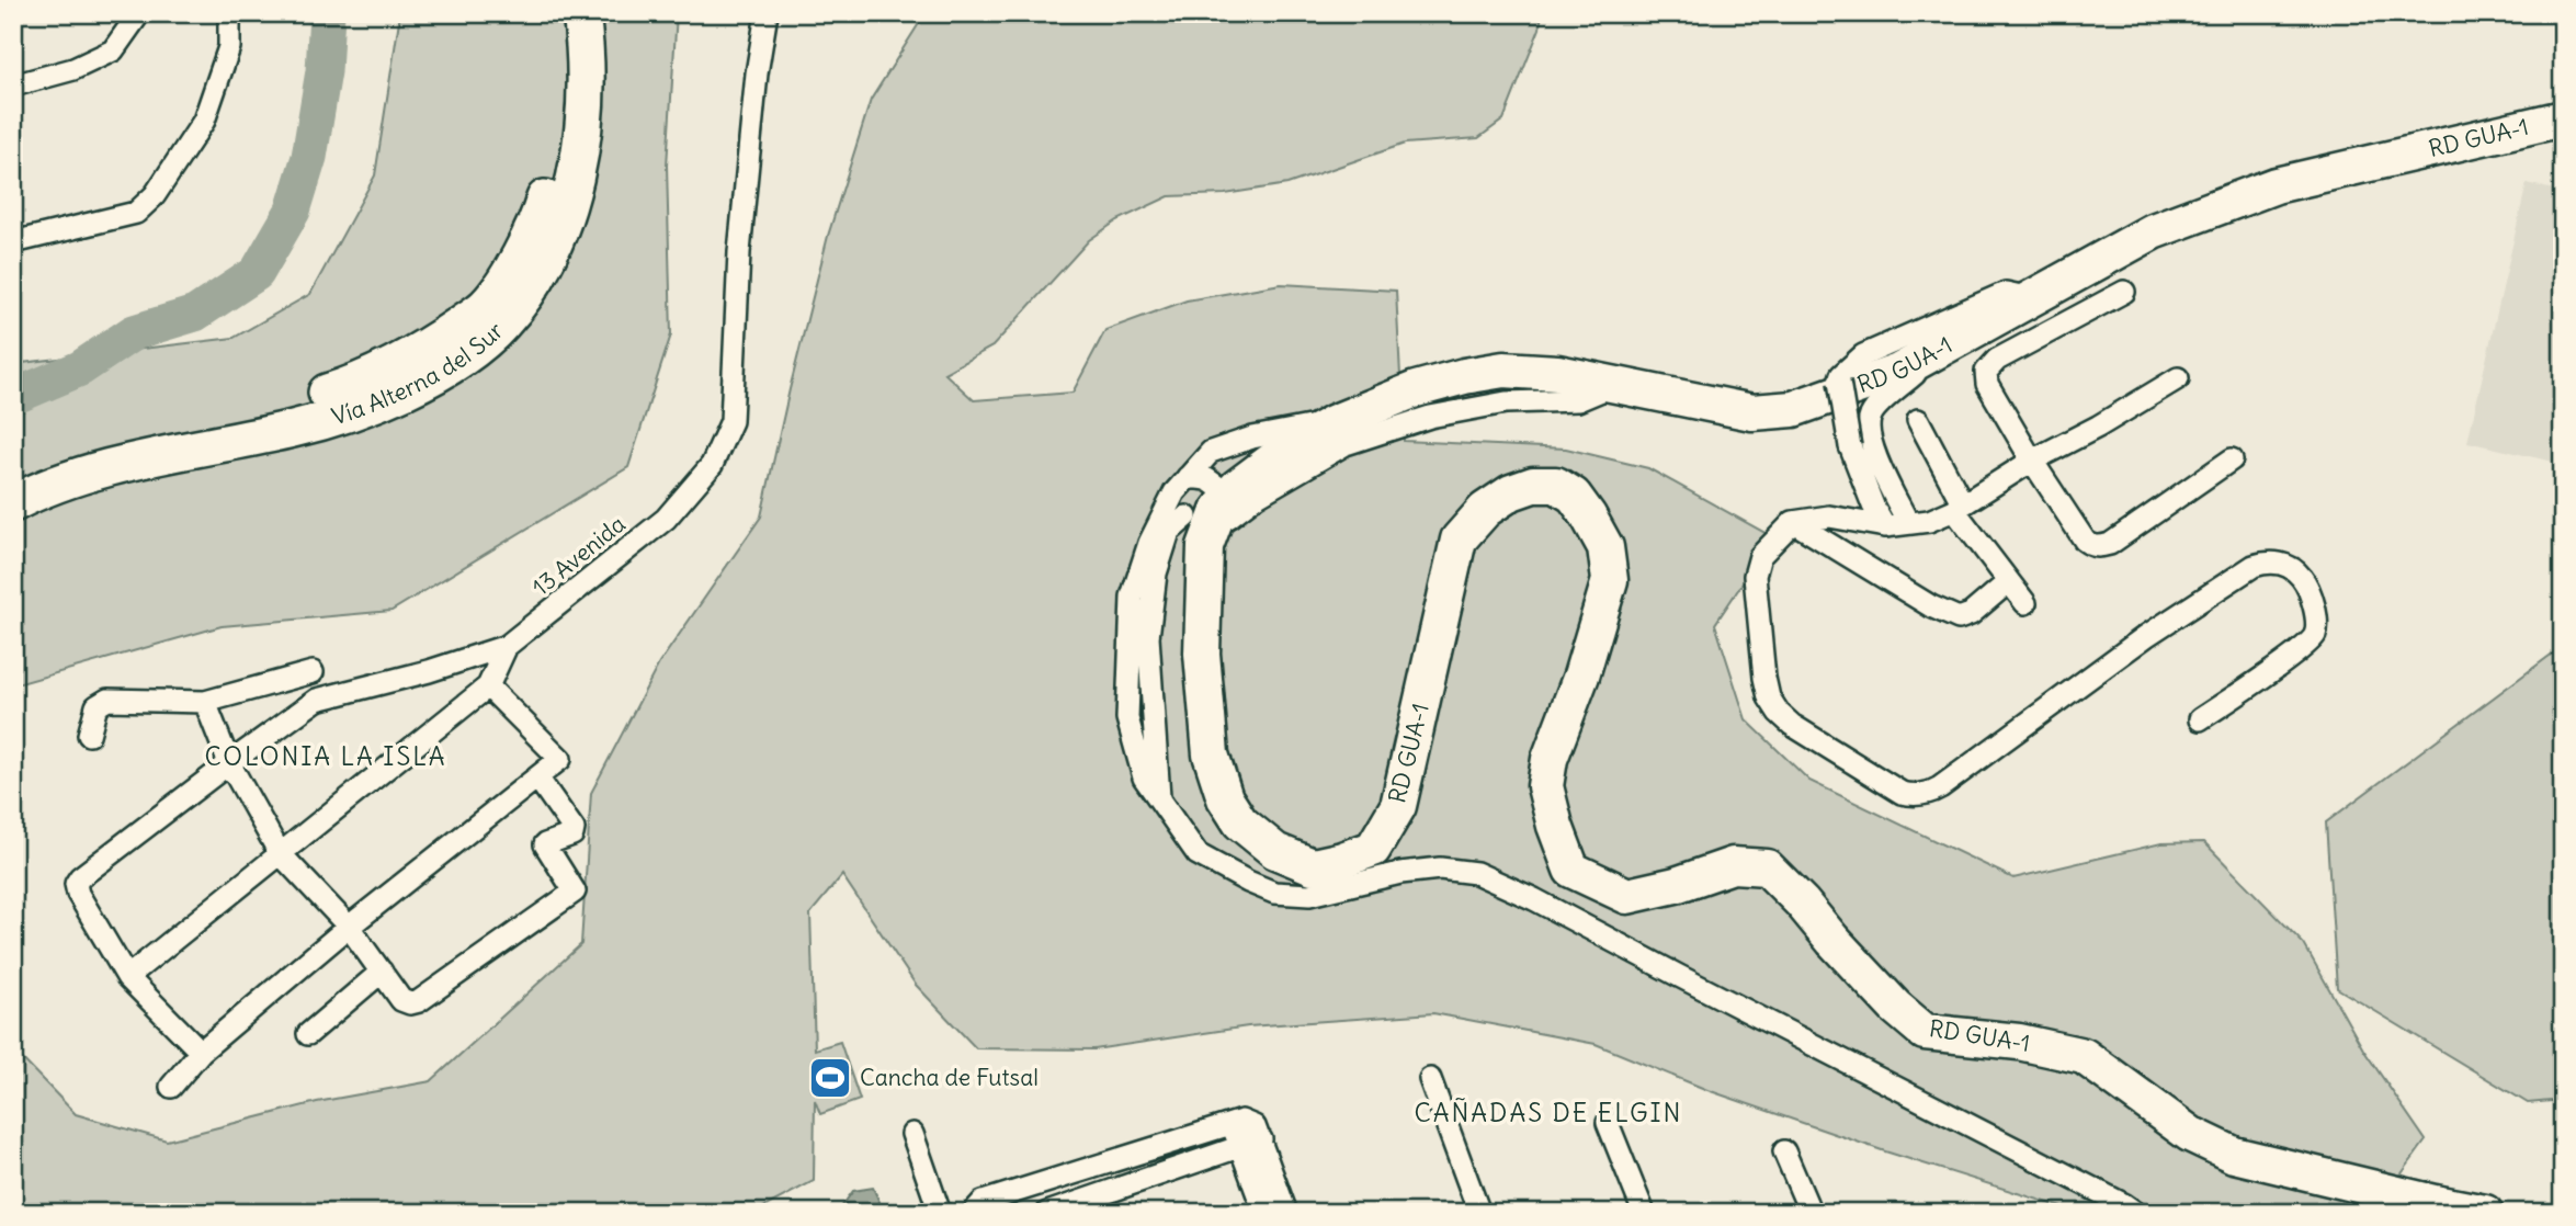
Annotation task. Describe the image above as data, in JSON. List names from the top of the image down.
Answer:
{
  "streets": {
    "highway": ["Vía Alterna del Sur"],
    "main road": ["RD GUA-1"],
    "street": ["13 Avenida"]
  },
  "districts": ["COLONIA LA ISLA", "CAÑADAS DE ELGIN"],
  "places": {
    "sports": ["Cancha de Futsal"]
  }
}
